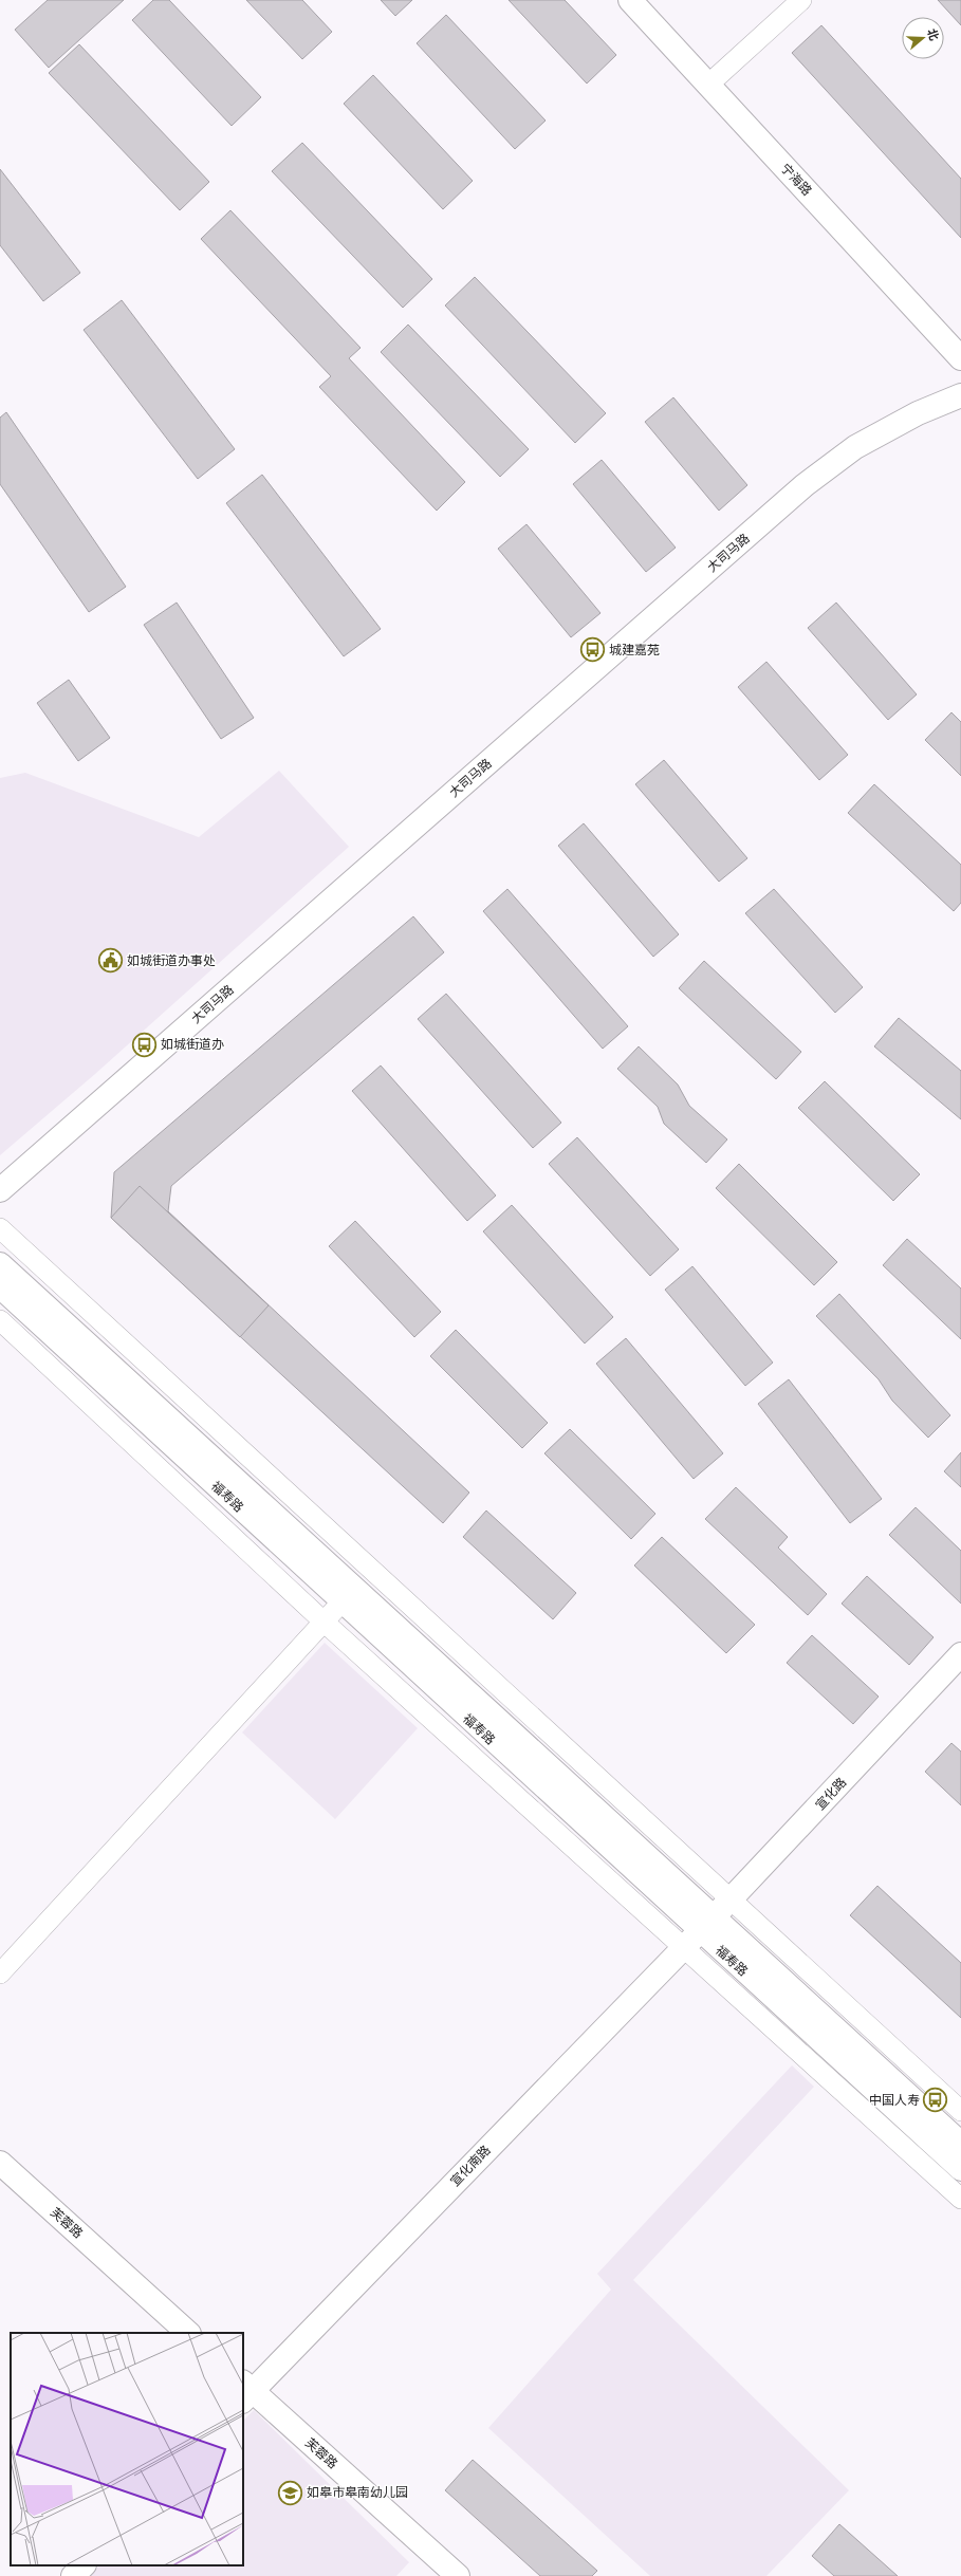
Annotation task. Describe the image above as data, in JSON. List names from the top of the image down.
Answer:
{
  "streets": {
    "street": [
      "宁海路",
      "大司马路",
      "福寿路",
      "宣化路",
      "宣化南路",
      "芙蓉路"
    ]
  },
  "crossings": [
    ["福寿路", "宣化路"],
    ["福寿路", "宣化南路"],
    ["宣化路", "宣化南路"],
    ["宣化南路", "芙蓉路"]
  ],
  "places": {
    "bus stop": ["城建嘉苑", "如城街道办", "中国人寿"],
    "public building": ["如城街道办事处"],
    "school or university": ["如皋市皋南幼儿园"]
  },
  "north": "right"
}
